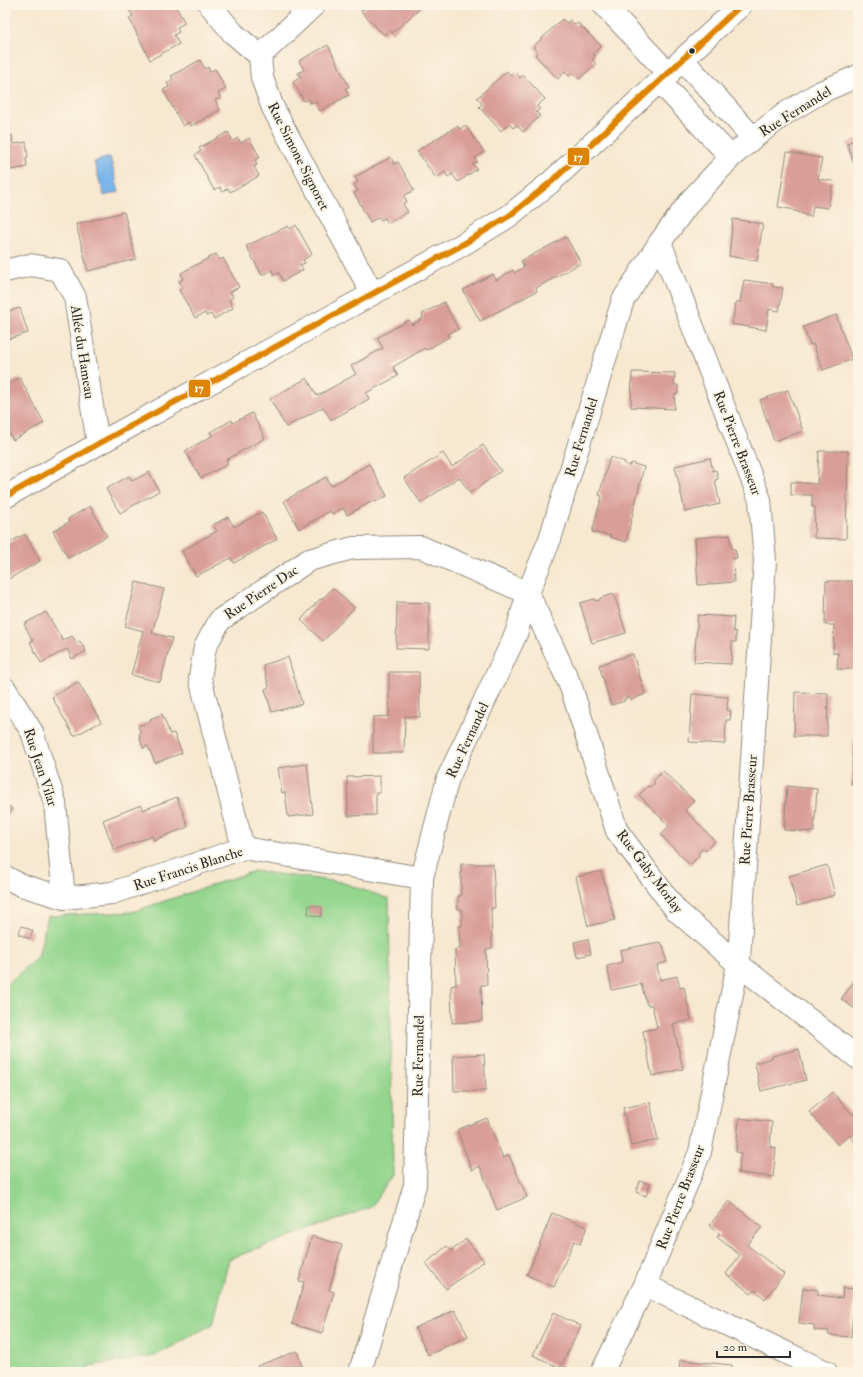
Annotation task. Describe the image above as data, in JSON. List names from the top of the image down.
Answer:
{
  "streets": {
    "street": [
      "Rue Fernandel",
      "Rue Simone Signoret",
      "Allée du Hameau",
      "Rue Pierre Brasseur",
      "Rue Pierre Dac",
      "Rue Jean Vilar",
      "Rue Francis Blanche",
      "Rue Gaby Morlay"
    ]
  },
  "crossings": [
    ["Rue Fernandel", "Rue Pierre Brasseur"],
    ["Rue Fernandel", "Rue Pierre Dac"],
    ["Rue Fernandel", "Rue Francis Blanche"],
    ["Rue Fernandel", "Rue Gaby Morlay"],
    ["Rue Pierre Brasseur", "Rue Gaby Morlay"],
    ["Rue Pierre Dac", "Rue Francis Blanche"],
    ["Rue Pierre Dac", "Rue Gaby Morlay"],
    ["Rue Jean Vilar", "Rue Francis Blanche"]
  ],
  "lines": ["transit line 17"],
  "scale_bar": "20 m"
}
